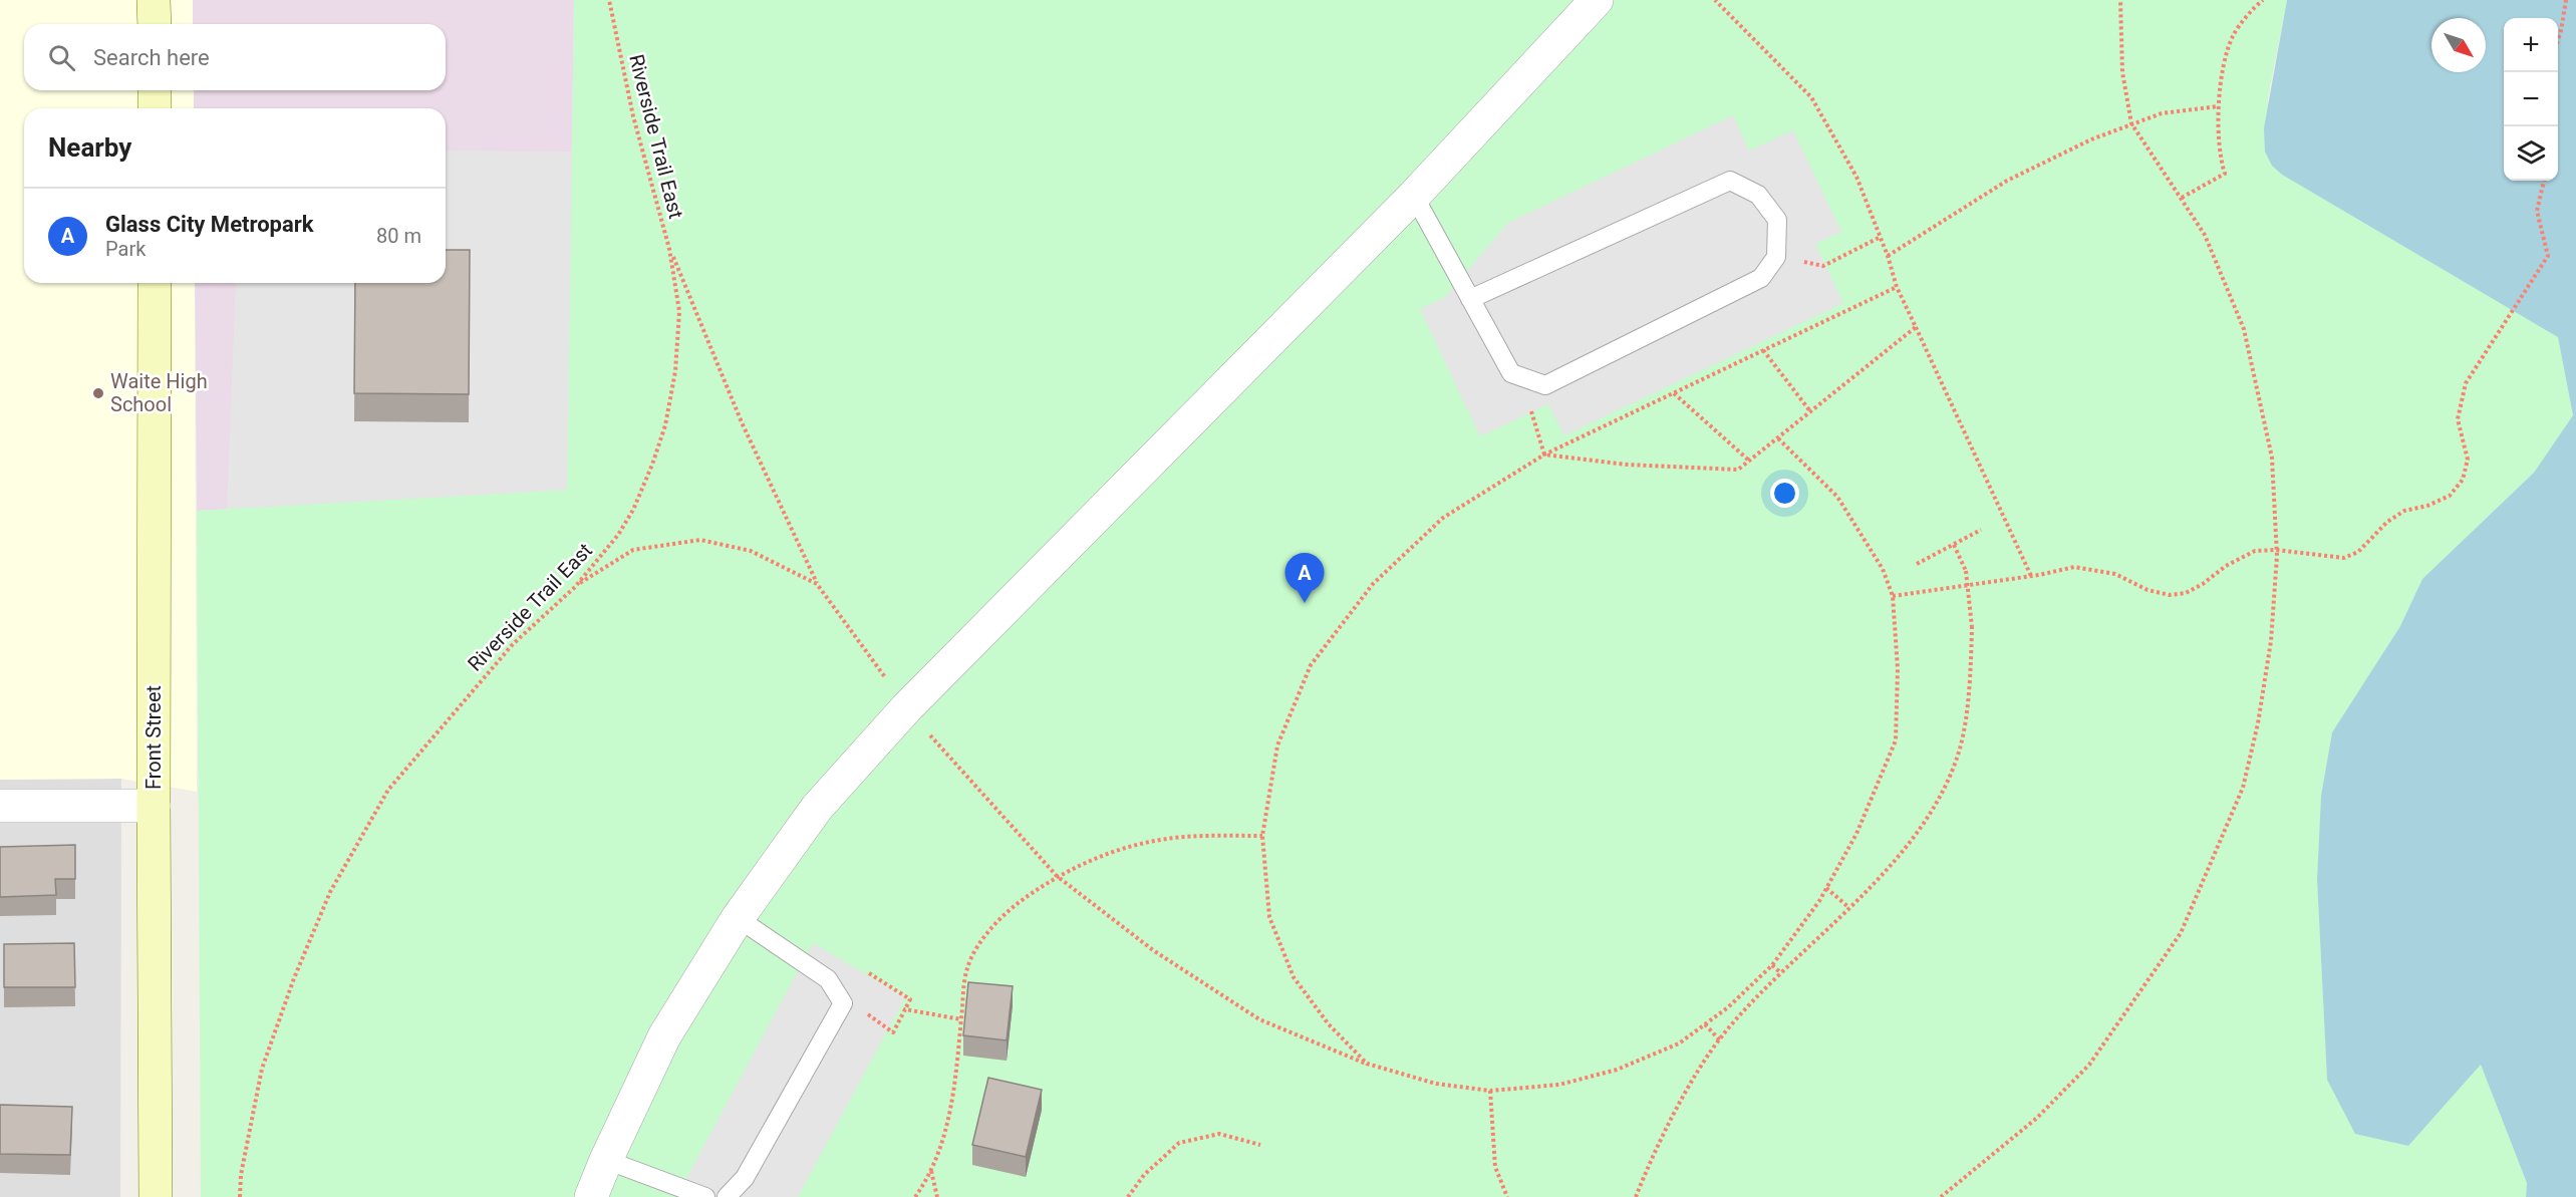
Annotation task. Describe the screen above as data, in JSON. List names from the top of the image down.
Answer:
{
  "streets": {
    "main road": ["Front Street"],
    "path": ["Riverside Trail East"]
  },
  "places": ["Waite High School"],
  "north": "bottom right",
  "page": {
    "map_buttons": ["+", "−"],
    "search": "Search here",
    "heading": "Nearby",
    "list": [
      {
        "mark": "A",
        "name": "Glass City Metropark",
        "note": "Park",
        "value": "80 m"
      }
    ],
    "pins": "A"
  }
}
